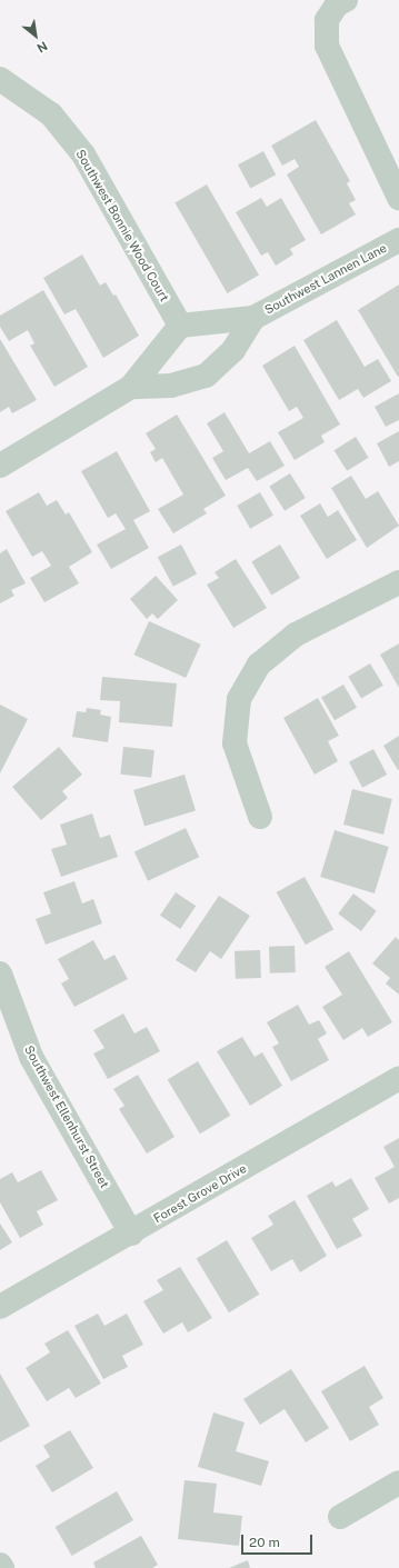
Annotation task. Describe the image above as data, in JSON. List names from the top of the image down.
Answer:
{
  "streets": {
    "street": [
      "Southwest Bonnie Wood Court",
      "Southwest Lannen Lane",
      "Southwest Ellenhurst Street",
      "Forest Grove Drive"
    ]
  },
  "crossings": [
    ["Southwest Bonnie Wood Court", "Southwest Lannen Lane"],
    ["Southwest Ellenhurst Street", "Forest Grove Drive"]
  ],
  "scale_bar": "20 m",
  "north": "bottom right"
}
